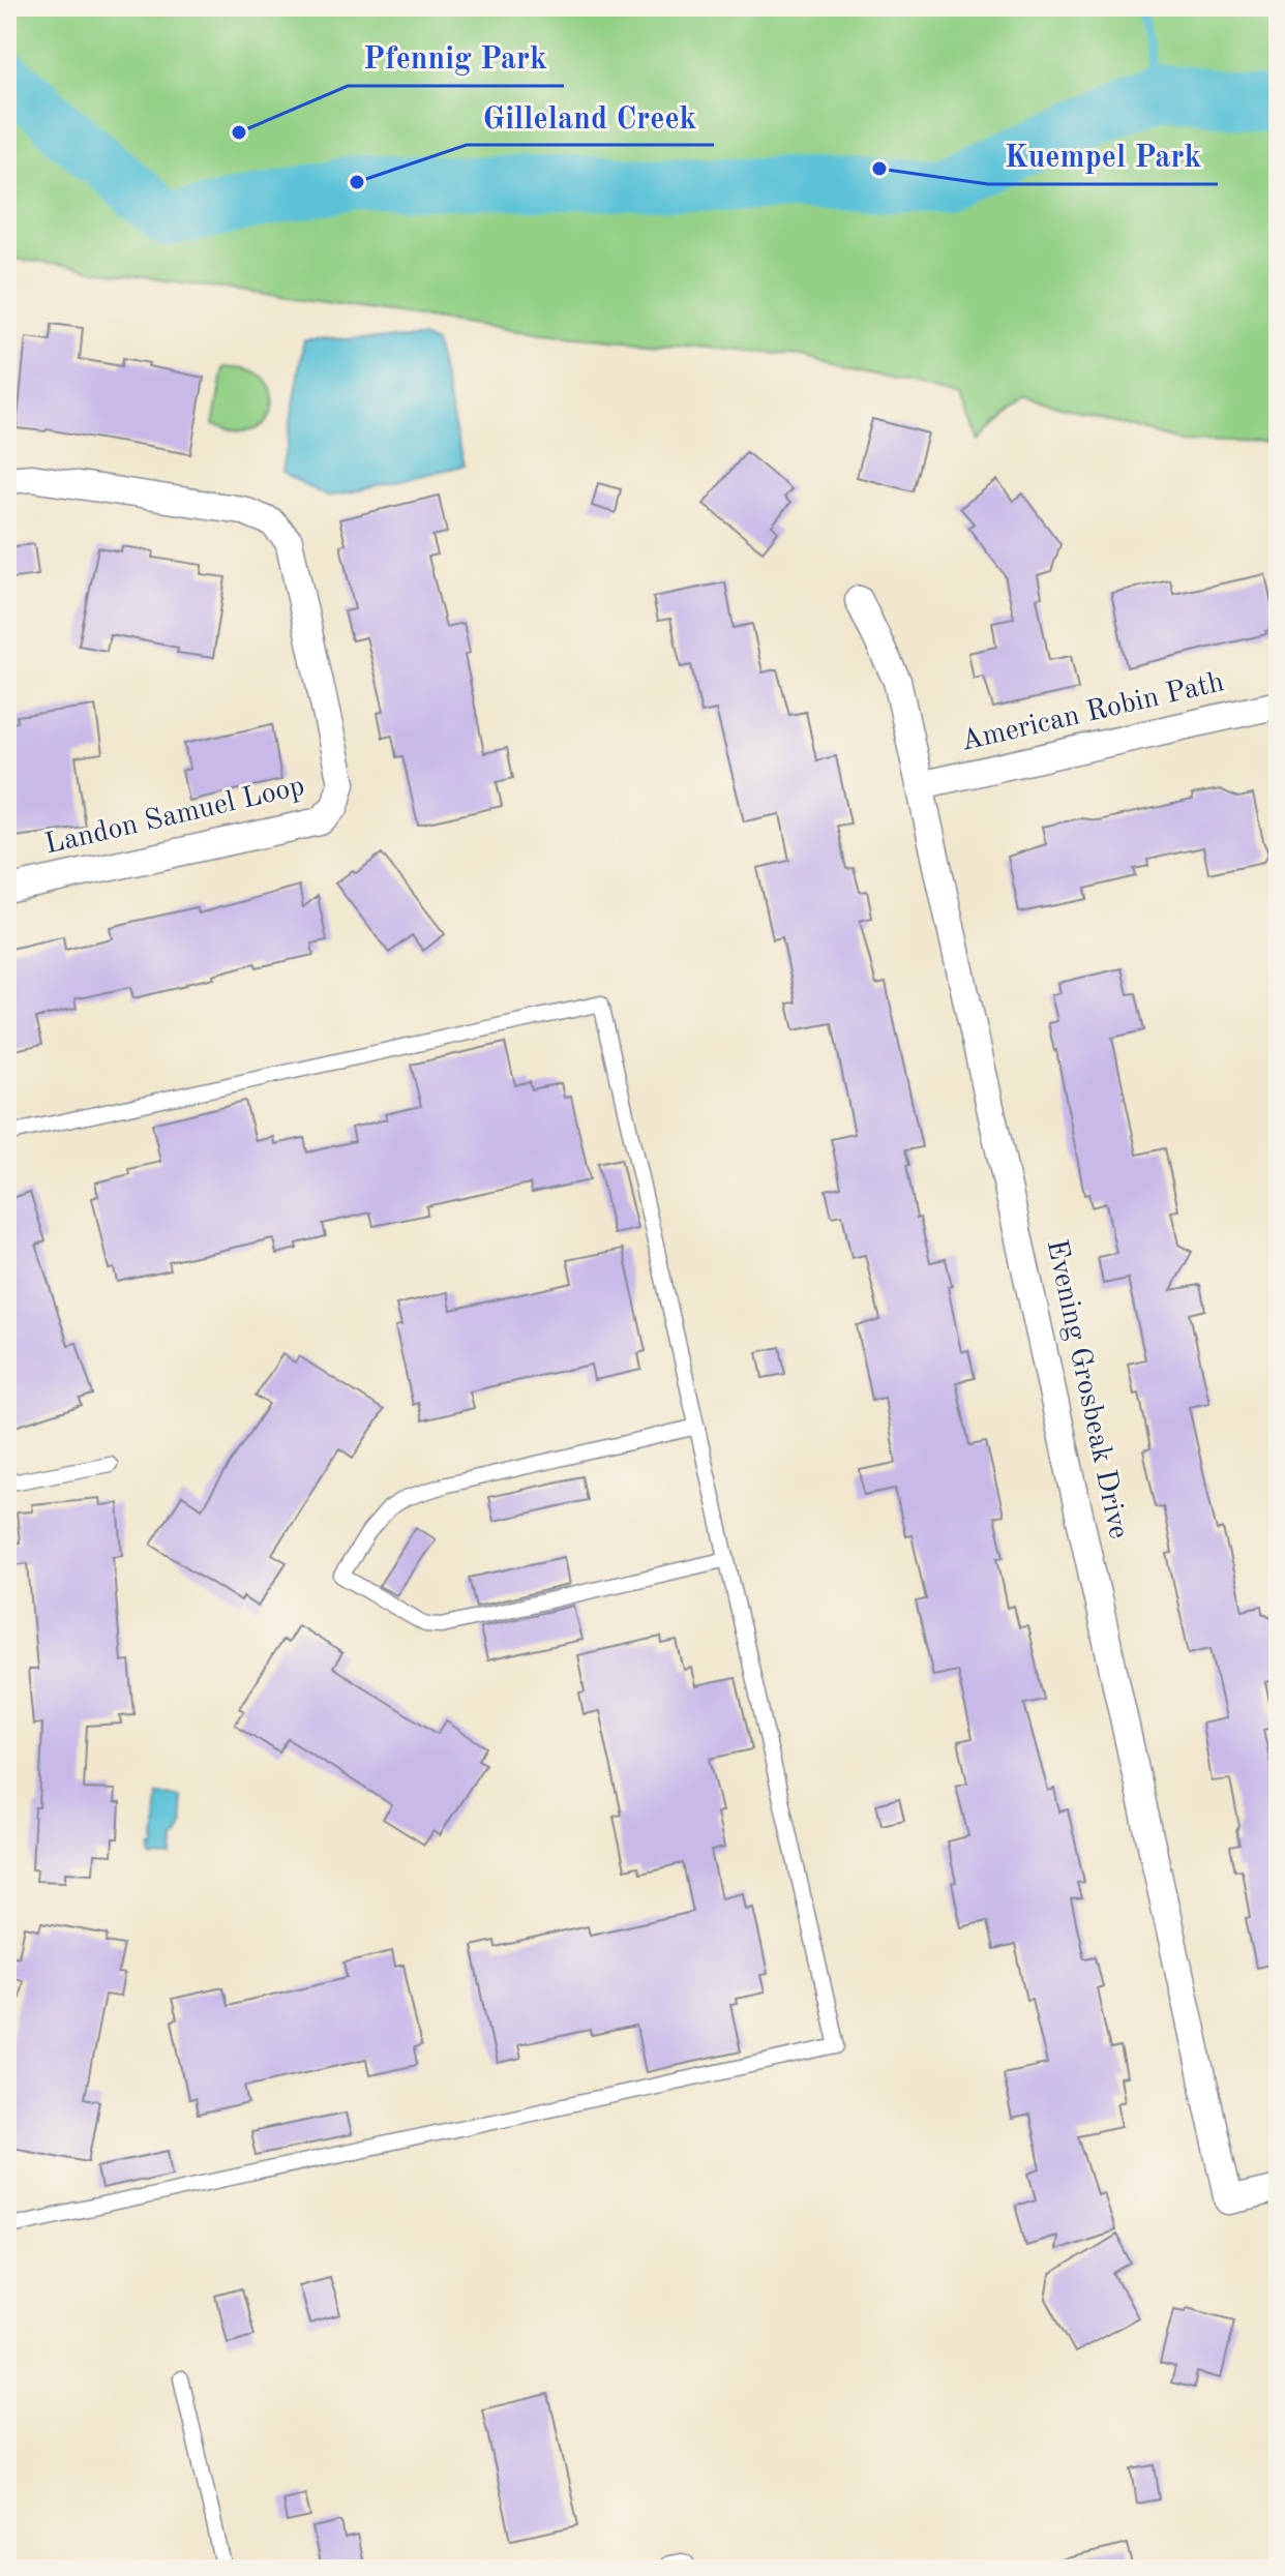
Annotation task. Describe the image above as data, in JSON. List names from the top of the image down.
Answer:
{
  "streets": {
    "street": ["American Robin Path", "Landon Samuel Loop", "Evening Grosbeak Drive"]
  },
  "crossings": [
    ["American Robin Path", "Evening Grosbeak Drive"]
  ],
  "places": ["Pfennig Park", "Kuempel Park", "Gilleland Creek"]
}
